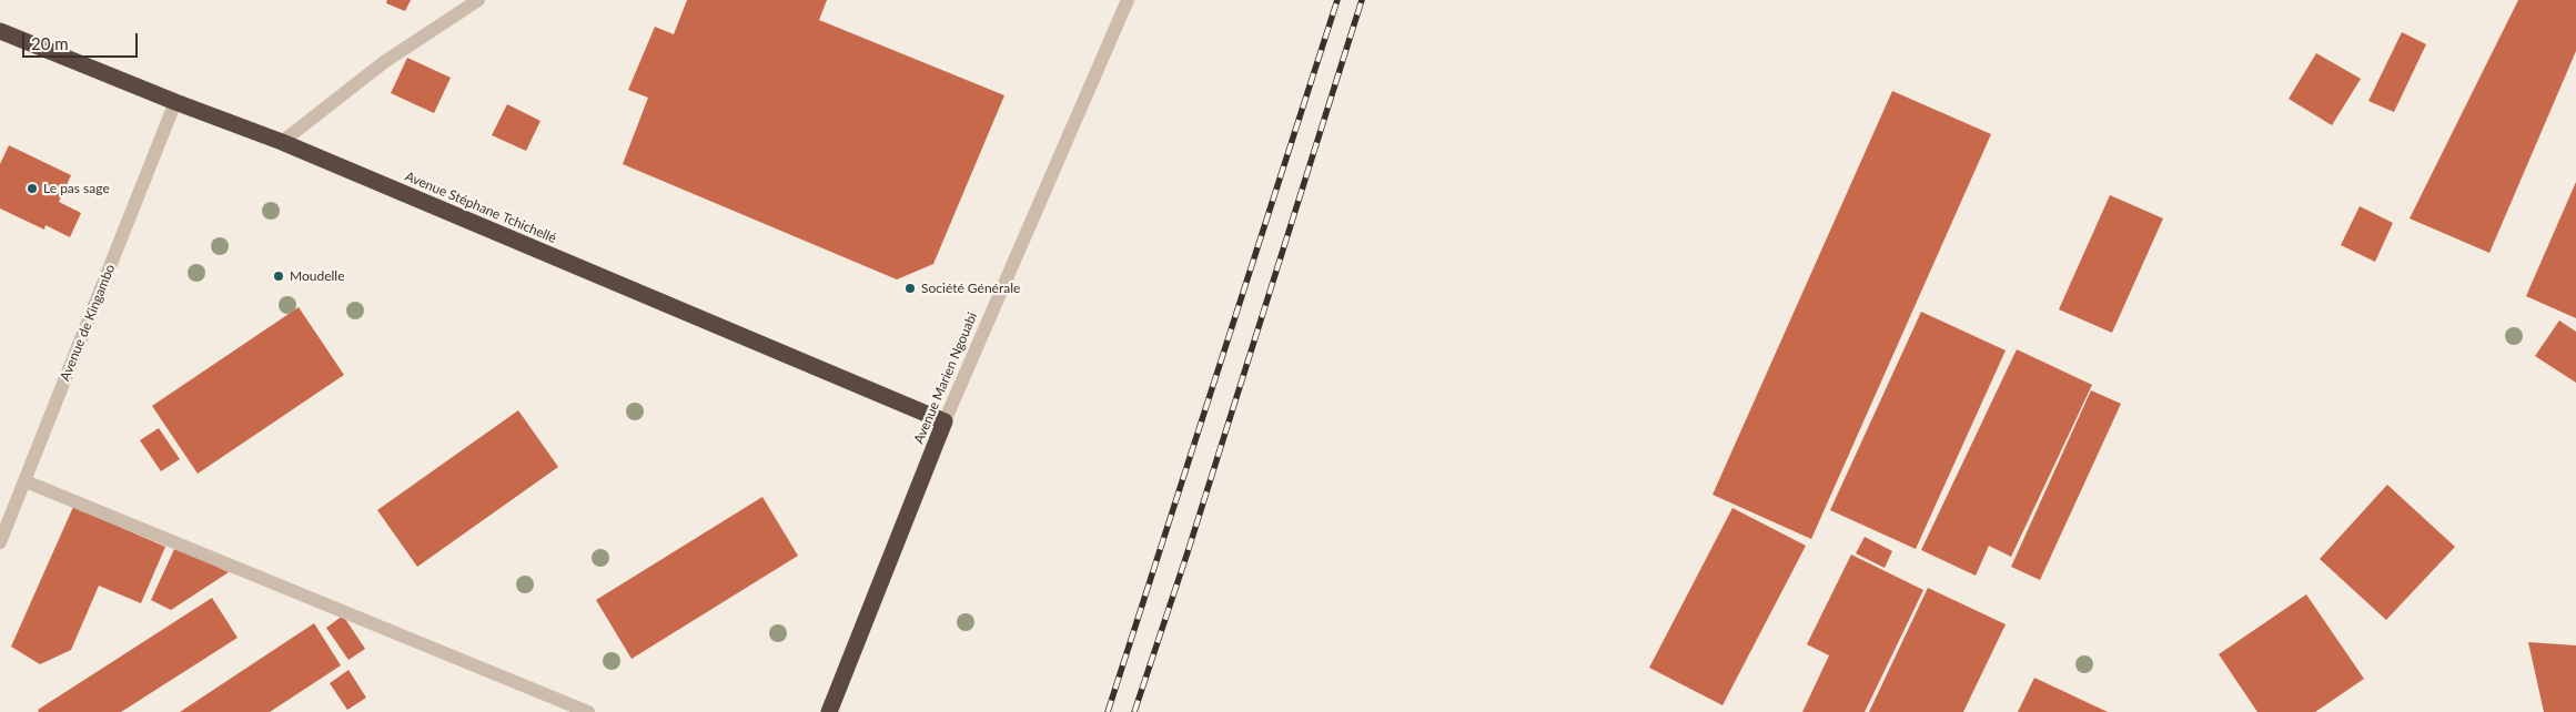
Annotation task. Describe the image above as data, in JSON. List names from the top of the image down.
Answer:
{
  "streets": {
    "highway": ["Avenue Stéphane Tchichellé", "Avenue Marien Ngouabi"],
    "street": ["Avenue de Kingambo"]
  },
  "crossings": [
    ["Avenue Stéphane Tchichellé", "Avenue de Kingambo"],
    ["Avenue Stéphane Tchichellé", "Avenue Marien Ngouabi"]
  ],
  "places": ["Le pas sage", "Moudelle", "Société Générale"],
  "scale_bar": "20 m"
}
